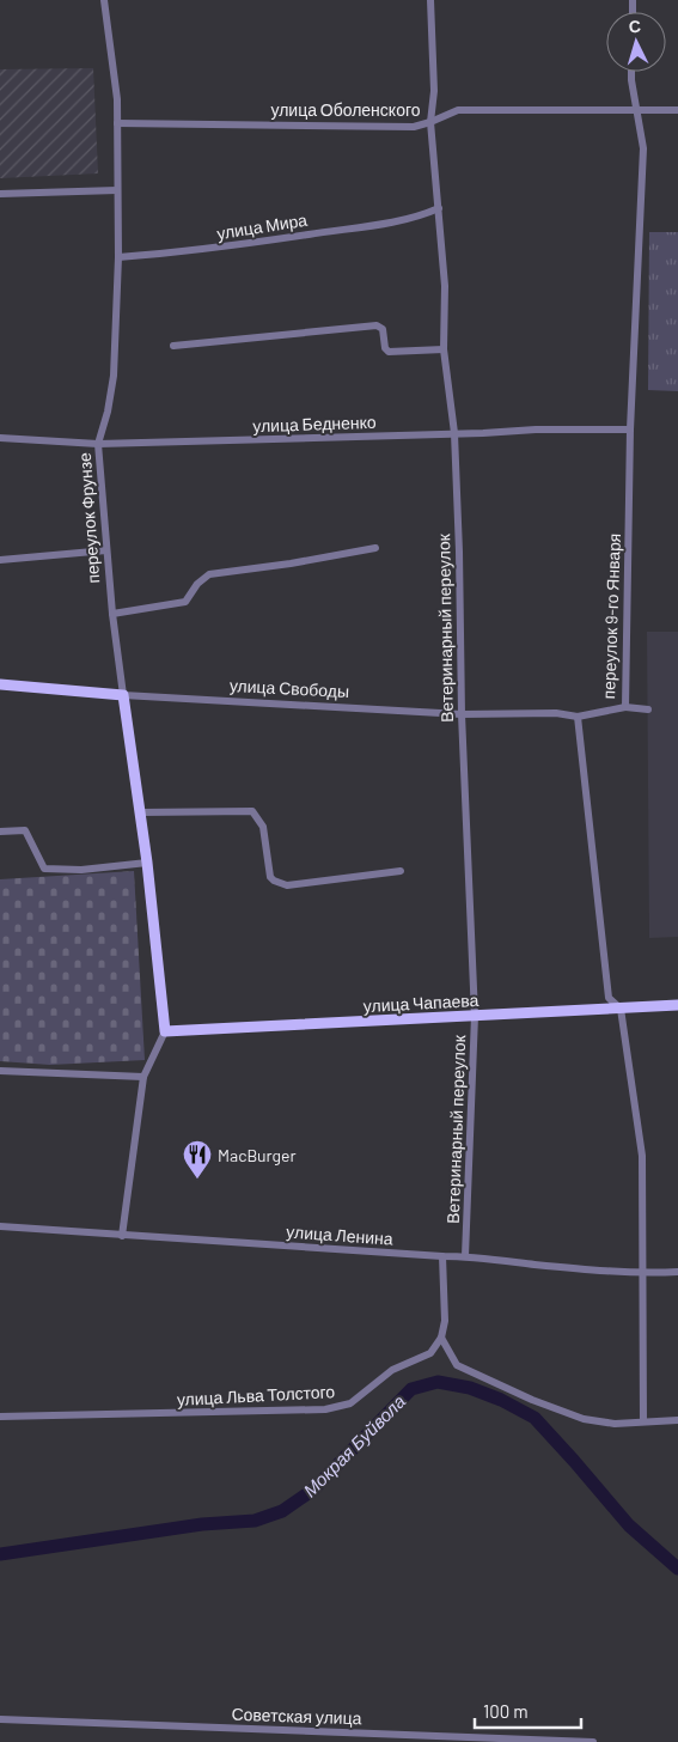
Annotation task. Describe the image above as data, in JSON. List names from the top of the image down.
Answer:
{
  "streets": {
    "main road": ["переулок Фрунзе", "улица Свободы", "улица Чапаева"],
    "street": [
      "улица Оболенского",
      "улица Мира",
      "улица Бедненко",
      "переулок 9-го Января",
      "Ветеринарный переулок",
      "улица Ленина",
      "улица Льва Толстого",
      "Советская улица"
    ]
  },
  "crossings": [
    ["улица Оболенского", "переулок Фрунзе"],
    ["улица Оболенского", "переулок 9-го Января"],
    ["улица Оболенского", "Ветеринарный переулок"],
    ["улица Мира", "переулок Фрунзе"],
    ["улица Мира", "Ветеринарный переулок"],
    ["улица Бедненко", "переулок Фрунзе"],
    ["улица Бедненко", "переулок 9-го Января"],
    ["улица Бедненко", "Ветеринарный переулок"],
    ["переулок Фрунзе", "улица Свободы"],
    ["переулок Фрунзе", "улица Чапаева"],
    ["переулок 9-го Января", "улица Свободы"],
    ["Ветеринарный переулок", "улица Свободы"],
    ["Ветеринарный переулок", "улица Чапаева"],
    ["Ветеринарный переулок", "улица Ленина"]
  ],
  "water": ["Мокрая Буйвола"],
  "places": {
    "restaurant": ["MacBurger"]
  },
  "scale_bar": "100 m",
  "north": "top"
}
